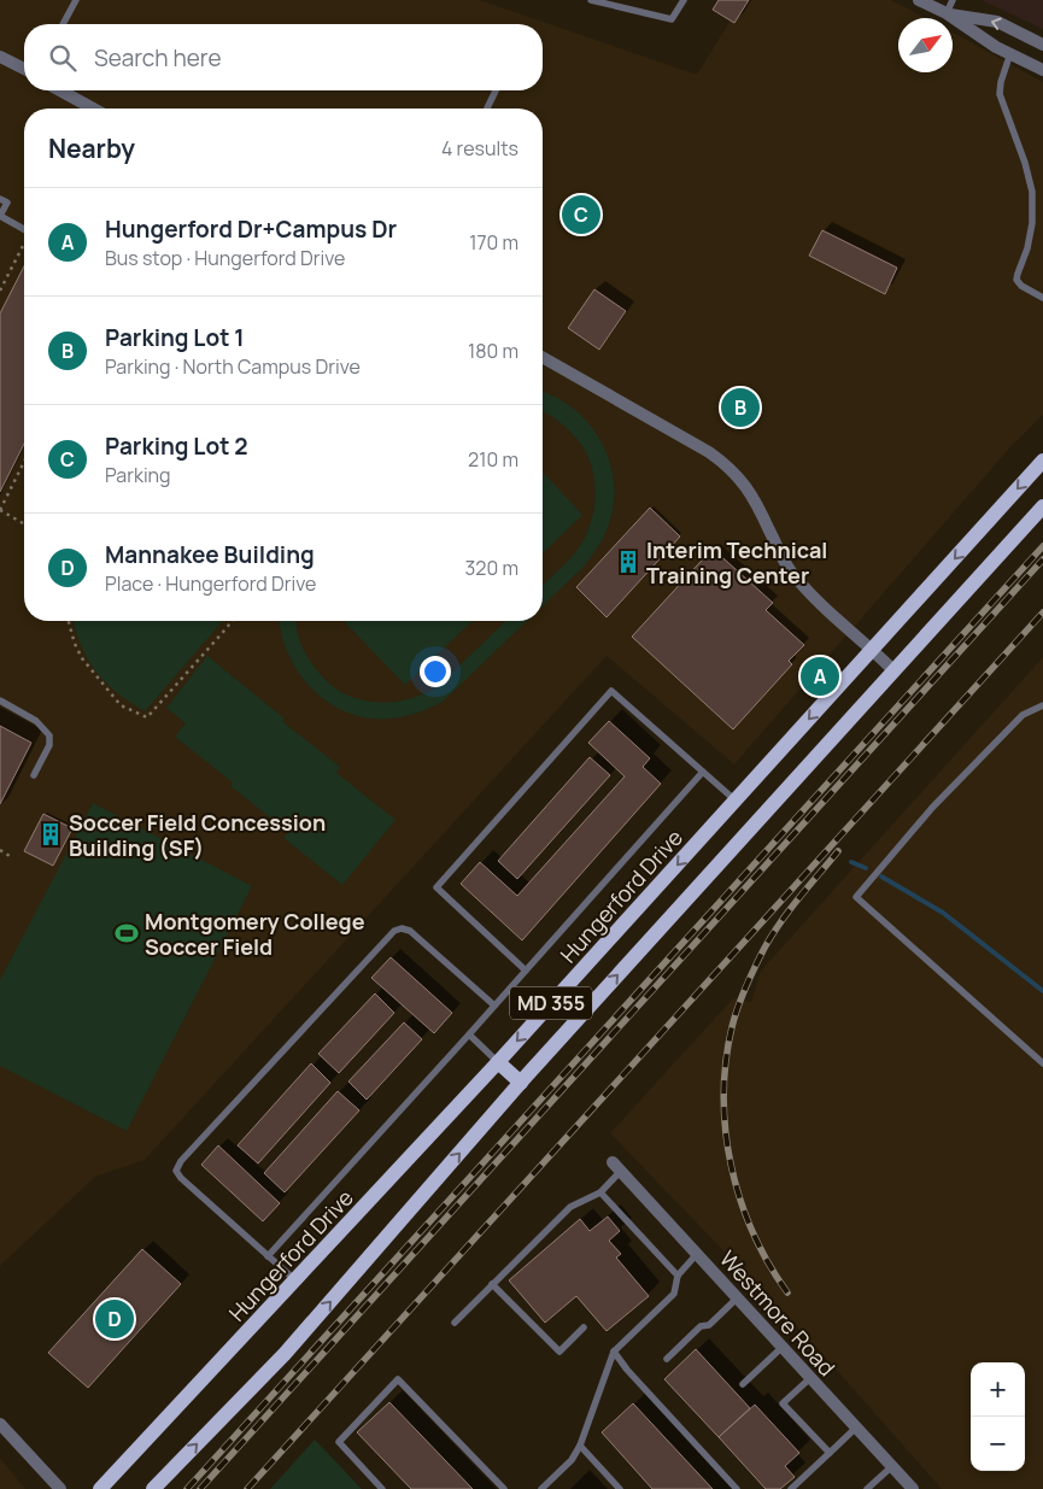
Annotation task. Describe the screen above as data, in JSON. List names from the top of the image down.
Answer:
{
  "streets": {
    "main road": ["Hungerford Drive", "MD 355"],
    "street": ["Westmore Road"]
  },
  "places": {
    "building": ["Interim Technical Training Center", "Soccer Field Concession Building (SF)"],
    "sports": ["Montgomery College Soccer Field"]
  },
  "north": "top right",
  "page": {
    "search": "Search here",
    "heading": ["Nearby", "4 results"],
    "list": [
      {
        "mark": "A",
        "name": "Hungerford Dr+Campus Dr",
        "note": "Bus stop · Hungerford Drive",
        "value": "170 m"
      },
      {
        "mark": "B",
        "name": "Parking Lot 1",
        "note": "Parking · North Campus Drive",
        "value": "180 m"
      },
      {
        "mark": "C",
        "name": "Parking Lot 2",
        "note": "Parking",
        "value": "210 m"
      },
      {
        "mark": "D",
        "name": "Mannakee Building",
        "note": "Place · Hungerford Drive",
        "value": "320 m"
      }
    ],
    "pins": [
      "C",
      "B",
      "A",
      "D"
    ],
    "map_buttons": ["+", "−"]
  }
}
